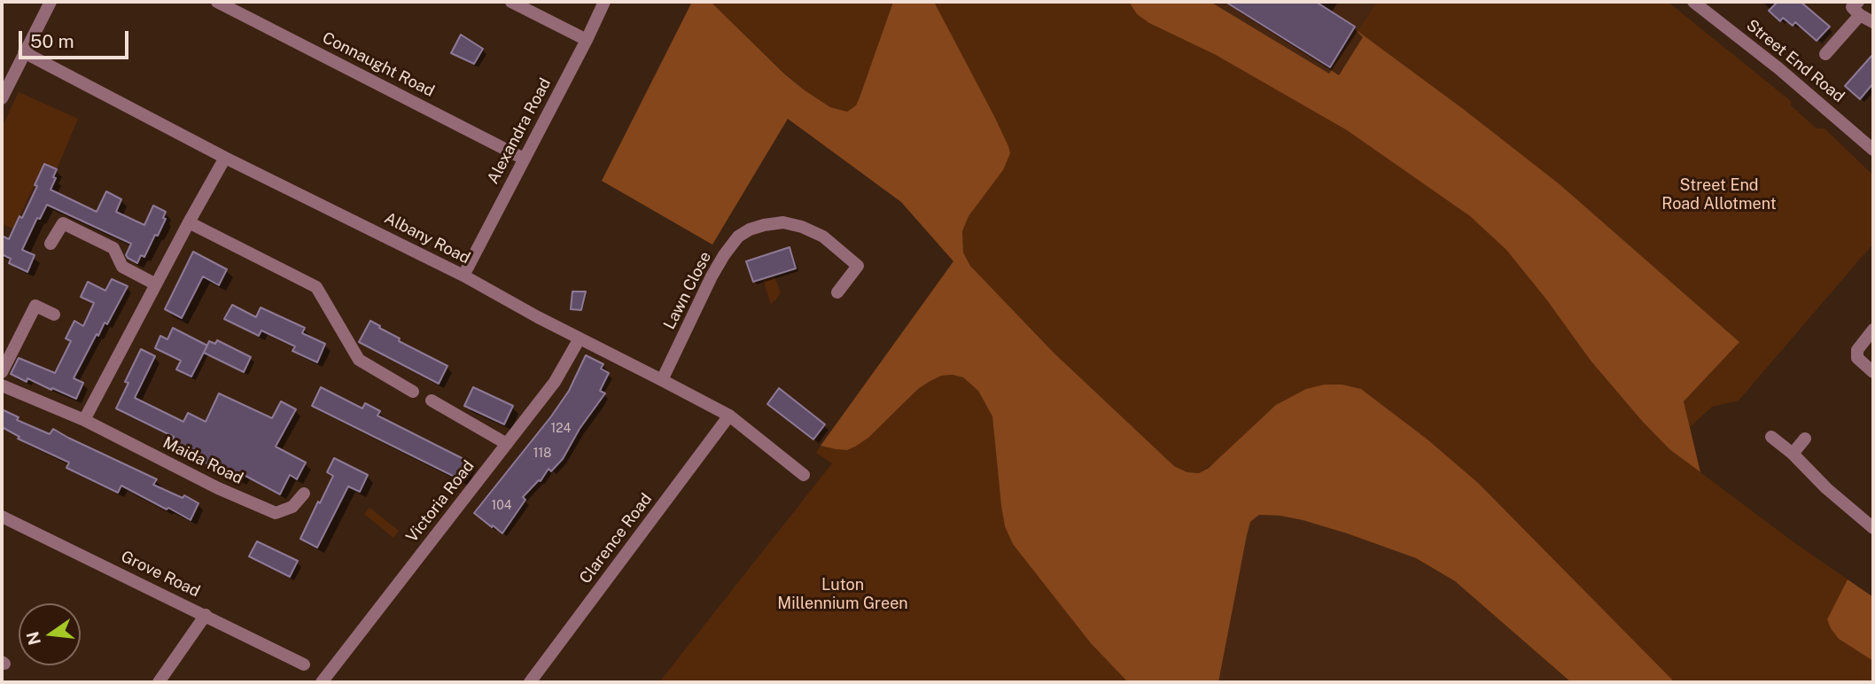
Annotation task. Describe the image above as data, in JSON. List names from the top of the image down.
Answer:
{
  "streets": {
    "street": [
      "Street End Road",
      "Connaught Road",
      "Alexandra Road",
      "Albany Road",
      "Lawn Close",
      "Maida Road",
      "Victoria Road",
      "Clarence Road",
      "Grove Road"
    ]
  },
  "crossings": [
    ["Connaught Road", "Alexandra Road"],
    ["Alexandra Road", "Albany Road"],
    ["Albany Road", "Lawn Close"],
    ["Albany Road", "Victoria Road"],
    ["Albany Road", "Clarence Road"]
  ],
  "parks": ["Street End Road Allotment", "Luton Millennium Green"],
  "house_numbers": ["124", "118", "104"],
  "scale_bar": "50 m",
  "north": "left"
}
